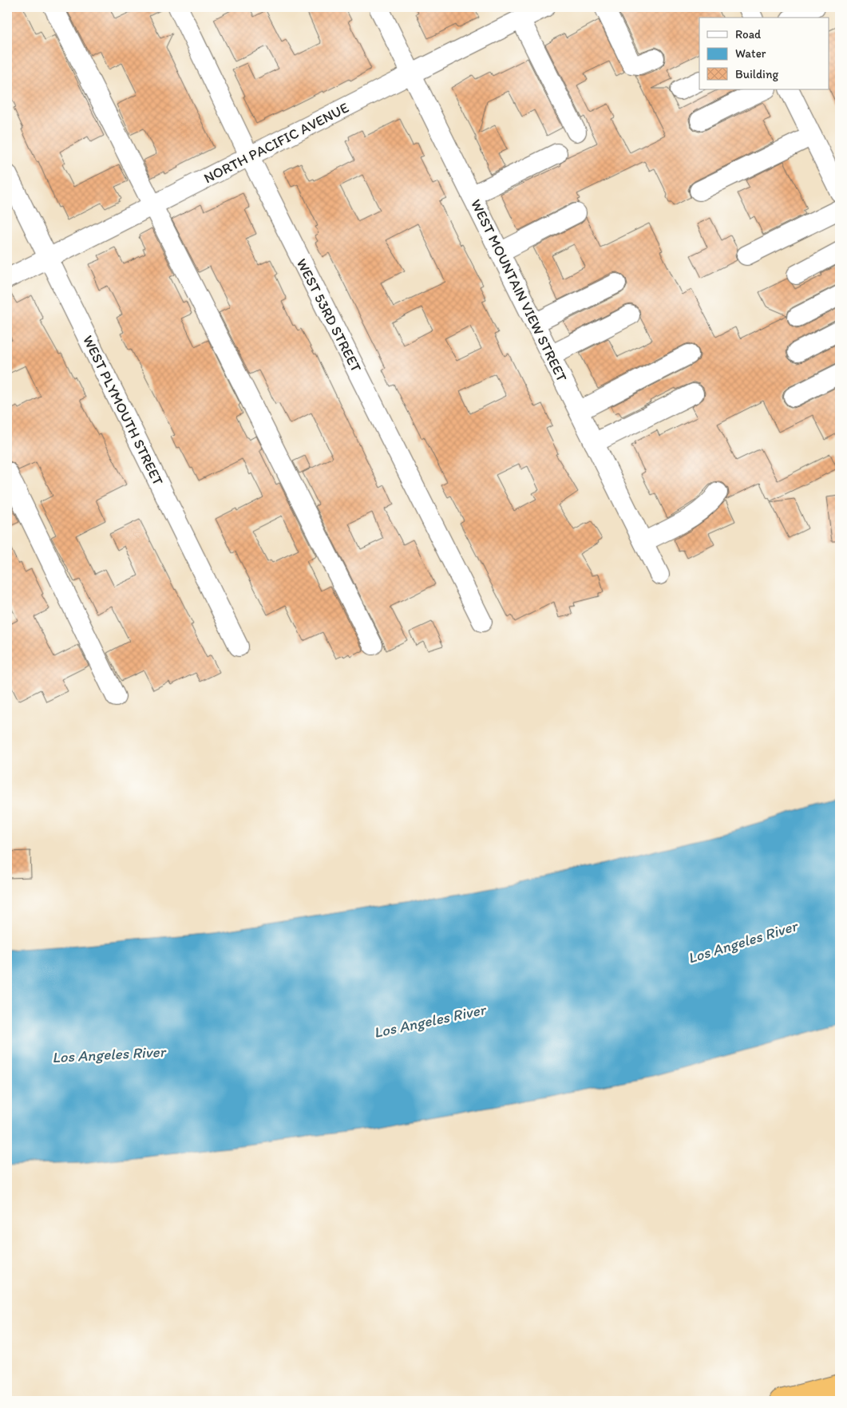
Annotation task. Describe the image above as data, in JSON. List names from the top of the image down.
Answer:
{
  "streets": {
    "street": [
      "NORTH PACIFIC AVENUE",
      "WEST MOUNTAIN VIEW STREET",
      "WEST 53RD STREET",
      "WEST PLYMOUTH STREET"
    ]
  },
  "crossings": [
    ["NORTH PACIFIC AVENUE", "WEST MOUNTAIN VIEW STREET"],
    ["NORTH PACIFIC AVENUE", "WEST 53RD STREET"],
    ["NORTH PACIFIC AVENUE", "WEST PLYMOUTH STREET"]
  ],
  "water": ["Los Angeles River"],
  "legend": ["Road", "Water", "Building"]
}
